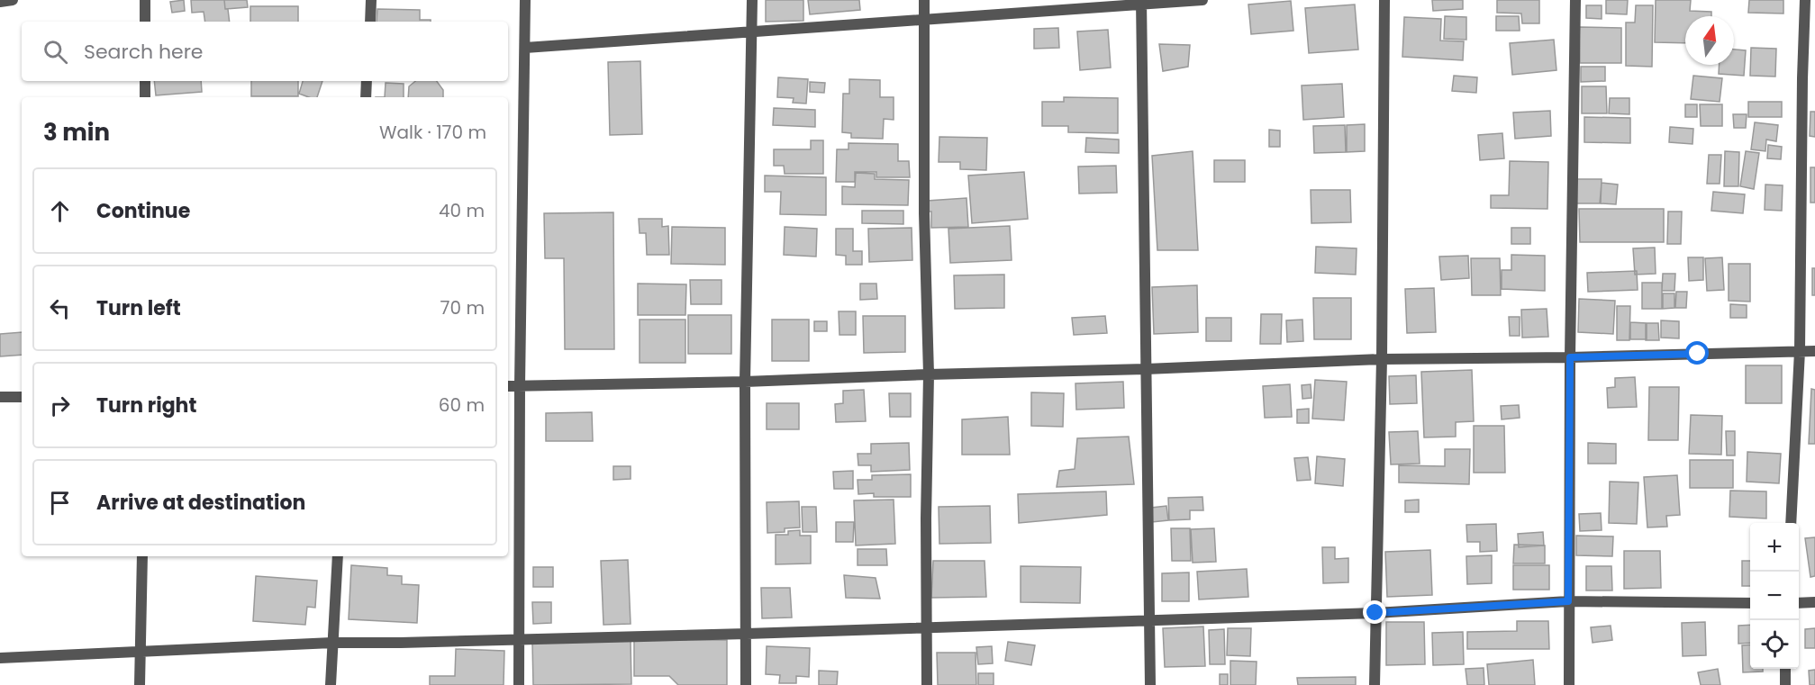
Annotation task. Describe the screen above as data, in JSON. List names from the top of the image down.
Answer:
{
  "north": "top",
  "page": {
    "search": "Search here",
    "heading": ["3 min", "Walk · 170 m"],
    "list": [
      ["Continue", "40 m"],
      ["Turn left", "70 m"],
      ["Turn right", "60 m"],
      "Arrive at destination"
    ],
    "map_buttons": ["+", "−"]
  }
}
